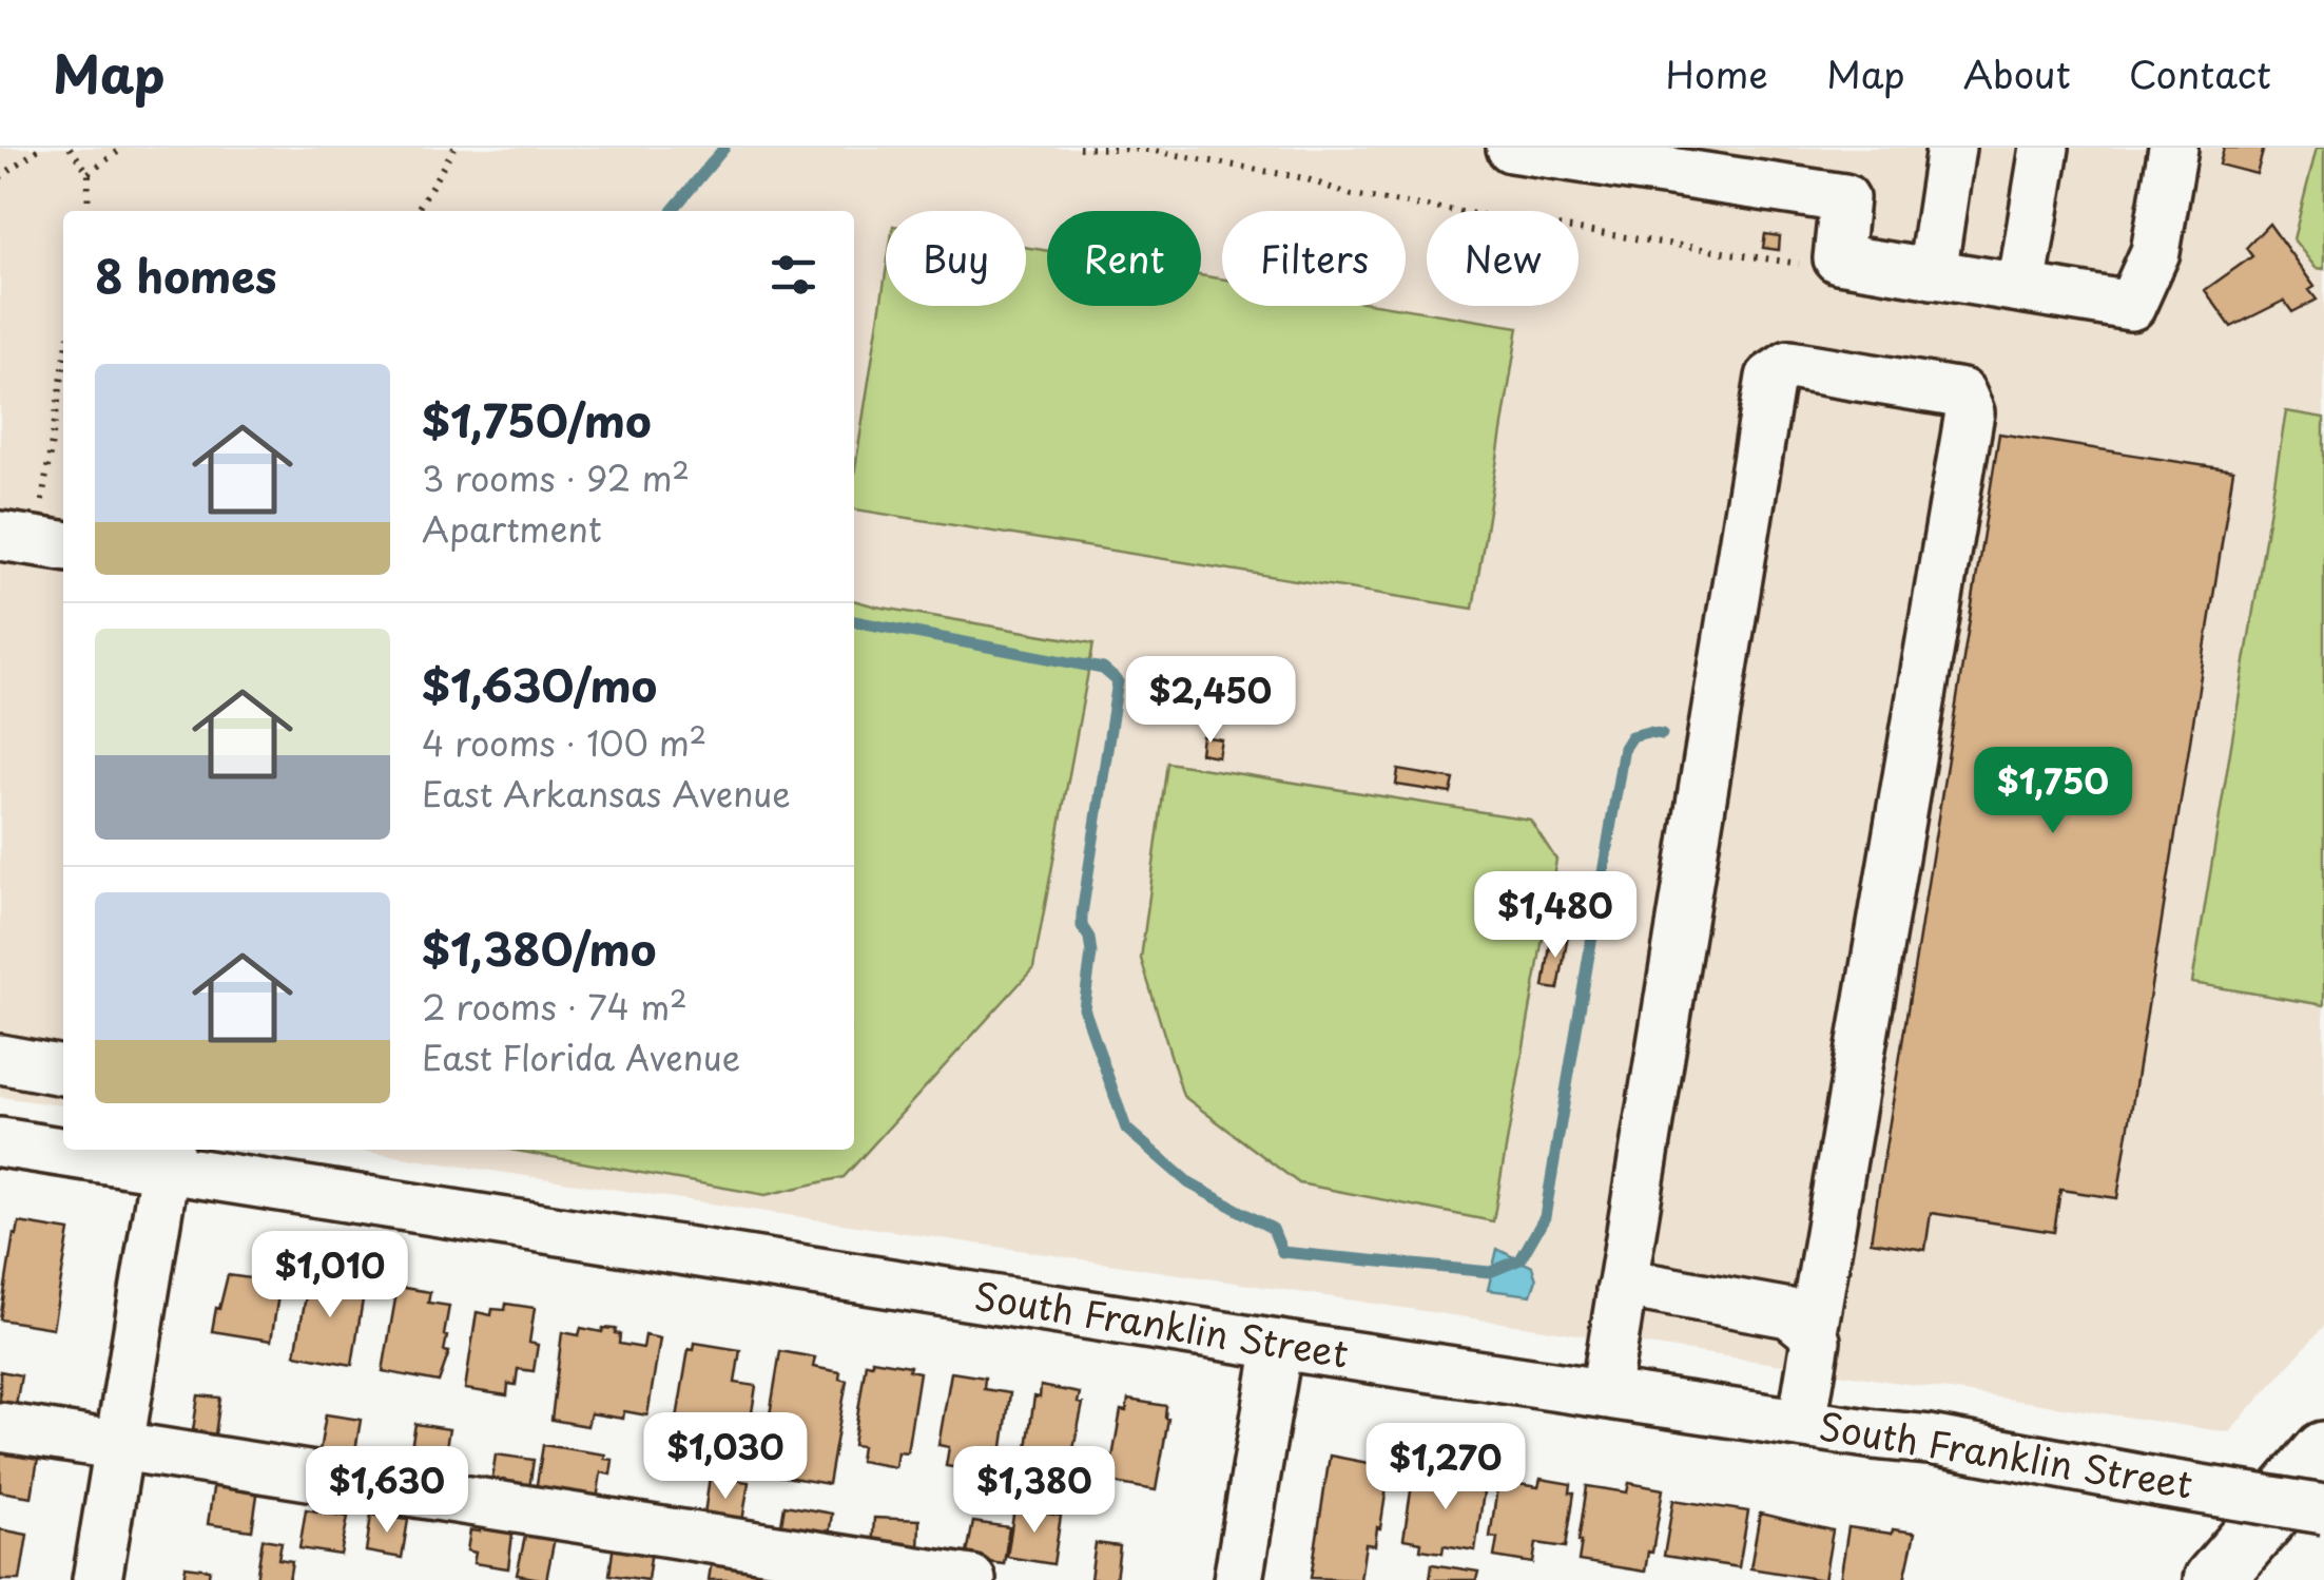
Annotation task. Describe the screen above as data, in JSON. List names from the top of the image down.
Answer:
{
  "streets": {
    "street": ["South Franklin Street"]
  },
  "page": {
    "header": "Map",
    "nav": [
      "Home",
      "Map",
      "About",
      "Contact"
    ],
    "chip": [
      "Buy",
      "Rent",
      "Filters",
      "New"
    ],
    "heading": "8 homes",
    "list": [
      {
        "name": "$1,750/mo",
        "note": "3 rooms · 92 m² · Apartment"
      },
      {
        "name": "$1,630/mo",
        "note": "4 rooms · 100 m² · East Arkansas Avenue"
      },
      {
        "name": "$1,380/mo",
        "note": "2 rooms · 74 m² · East Florida Avenue"
      }
    ],
    "price": [
      "$2,450",
      "$1,750",
      "$1,480",
      "$1,010",
      "$1,030",
      "$1,270",
      "$1,630",
      "$1,380"
    ]
  }
}
